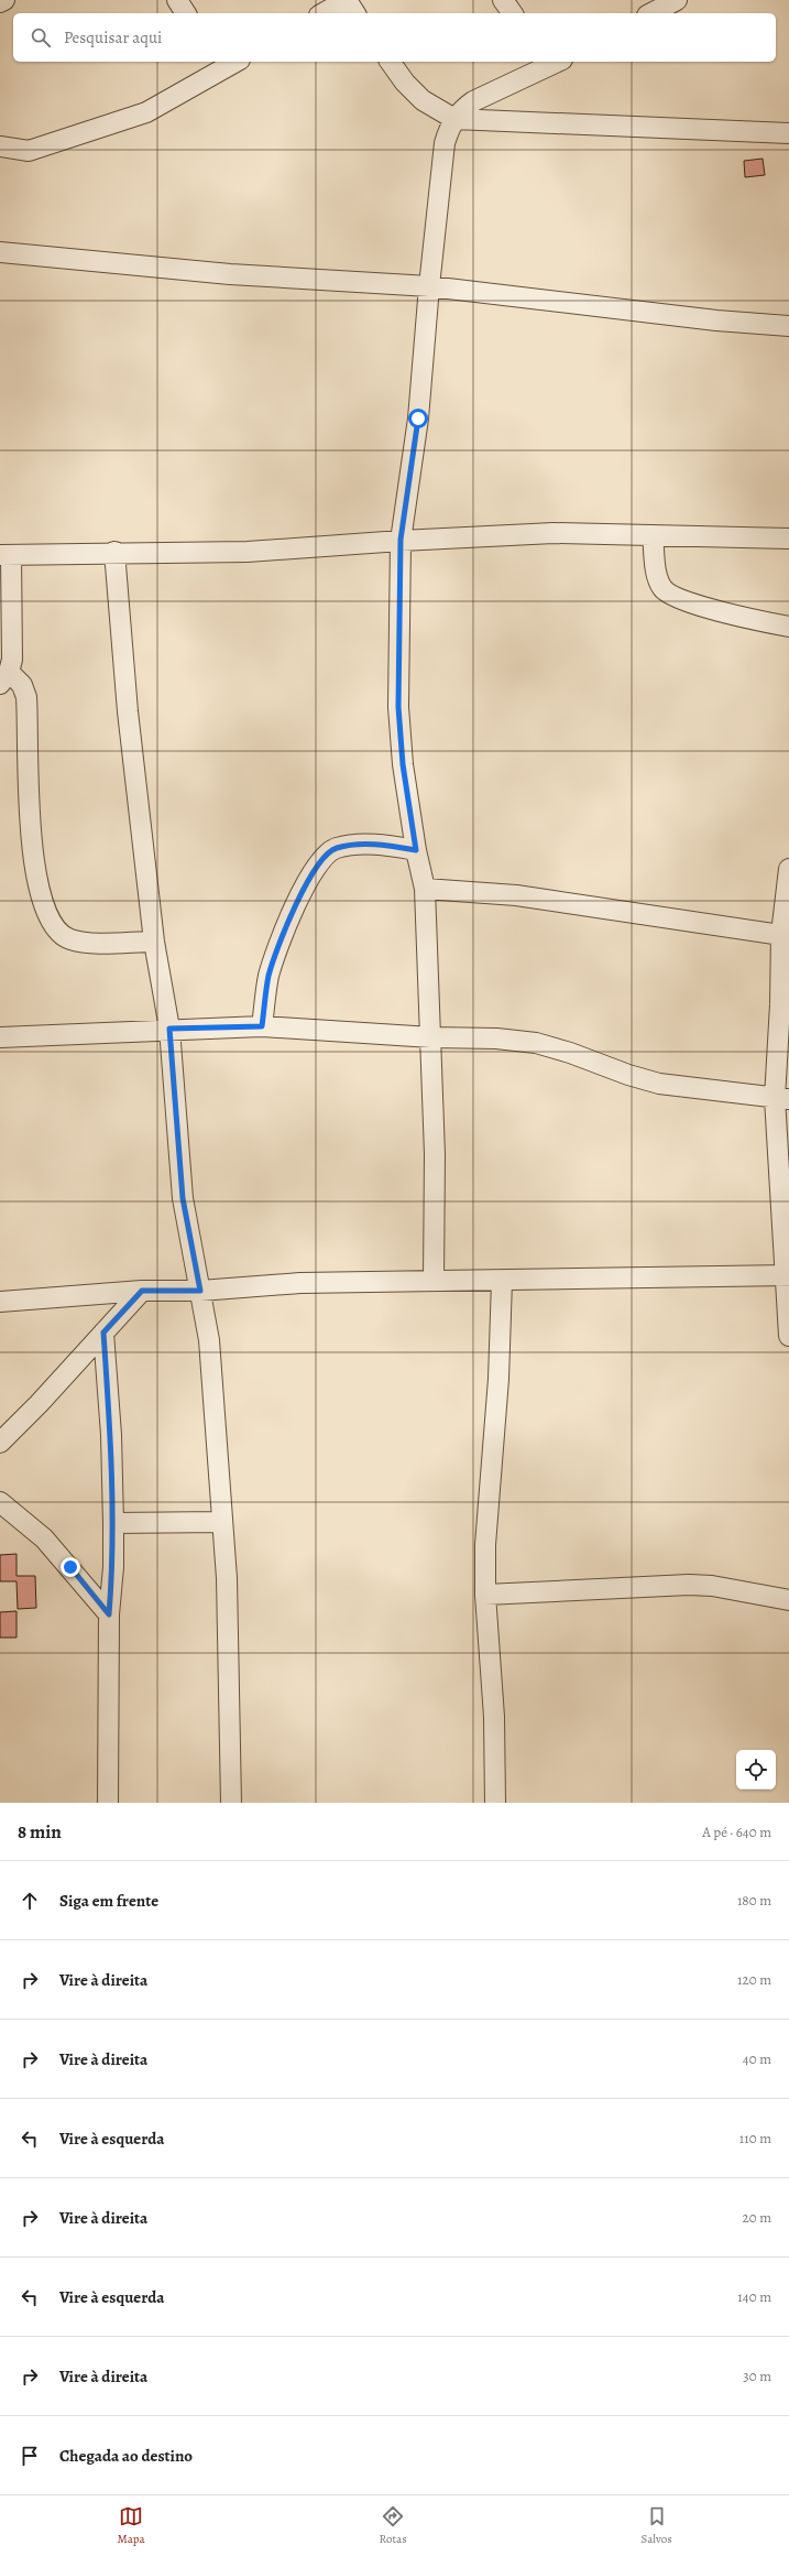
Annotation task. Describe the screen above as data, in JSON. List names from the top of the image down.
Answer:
{
  "page": {
    "search": "Pesquisar aqui",
    "heading": ["8 min", "A pé · 640 m"],
    "list": [
      ["Siga em frente", "180 m"],
      ["Vire à direita", "120 m"],
      ["Vire à direita", "40 m"],
      ["Vire à esquerda", "110 m"],
      ["Vire à direita", "20 m"],
      ["Vire à esquerda", "140 m"],
      ["Vire à direita", "30 m"],
      "Chegada ao destino"
    ],
    "nav": ["Mapa", "Rotas", "Salvos"]
  }
}
